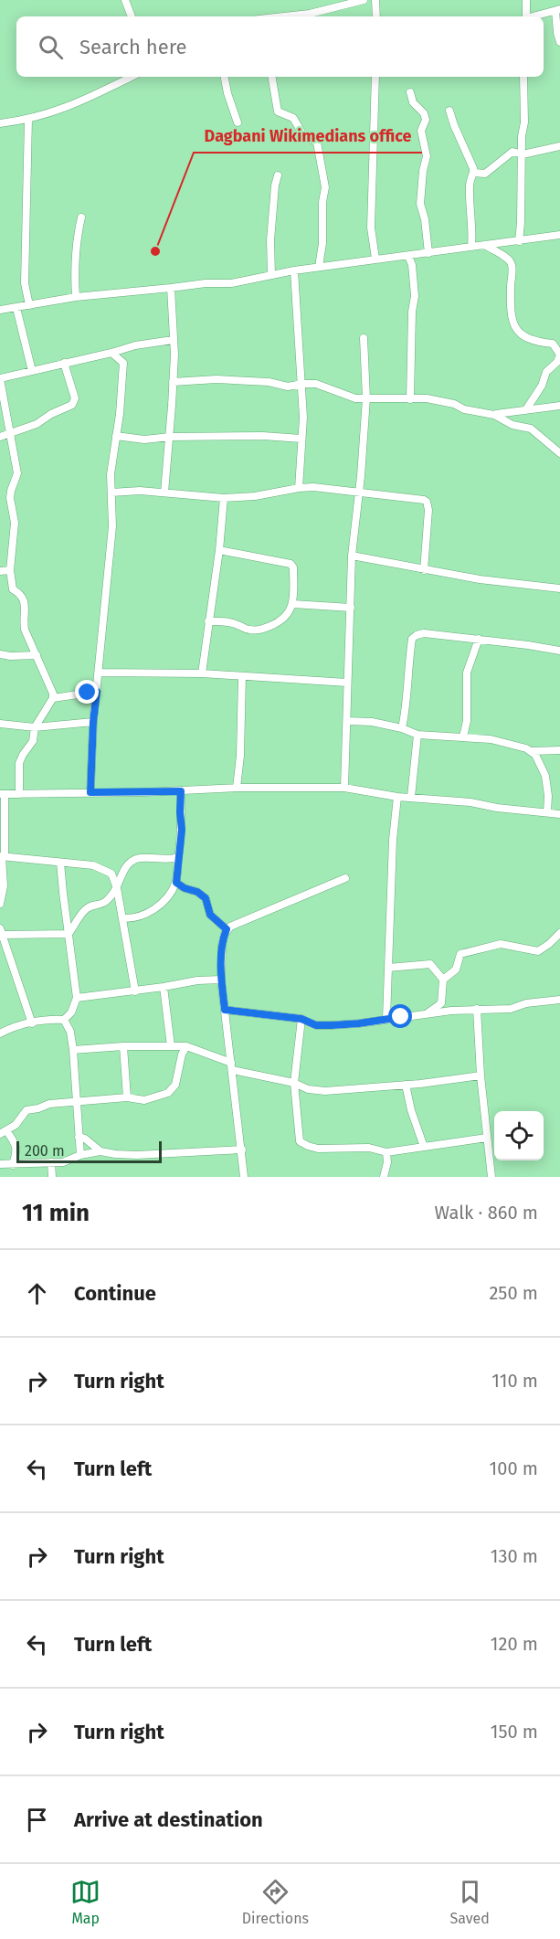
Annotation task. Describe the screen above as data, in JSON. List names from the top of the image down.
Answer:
{
  "places": ["Dagbani Wikimedians office"],
  "scale_bar": "200 m",
  "page": {
    "search": "Search here",
    "scale": "200 m",
    "heading": ["11 min", "Walk · 860 m"],
    "list": [
      ["Continue", "250 m"],
      ["Turn right", "110 m"],
      ["Turn left", "100 m"],
      ["Turn right", "130 m"],
      ["Turn left", "120 m"],
      ["Turn right", "150 m"],
      "Arrive at destination"
    ],
    "nav": ["Map", "Directions", "Saved"]
  }
}
